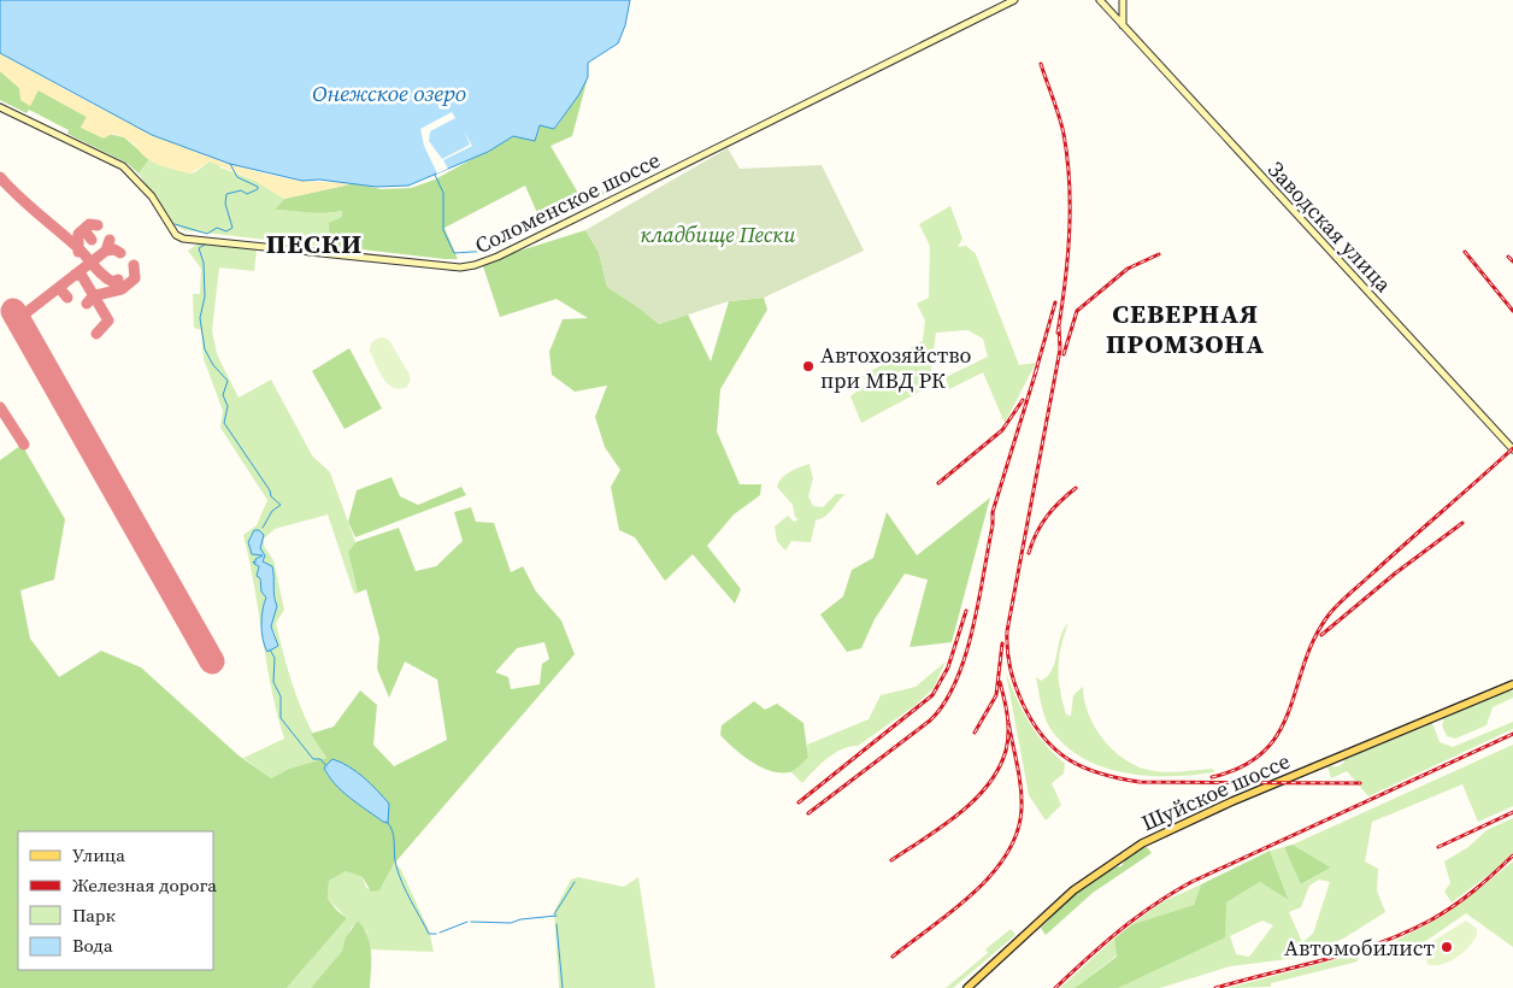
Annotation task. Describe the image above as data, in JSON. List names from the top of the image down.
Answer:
{
  "streets": {
    "main road": ["Соломенское шоссе", "Заводская улица", "Шуйское шоссе"]
  },
  "districts": ["ПЕСКИ", "СЕВЕРНАЯ ПРОМЗОНА"],
  "water": ["Онежское озеро"],
  "parks": ["кладбище Пески"],
  "places": ["Автохозяйство при МВД РК", "Автомобилист"],
  "legend": [
    "Улица",
    "Железная дорога",
    "Парк",
    "Вода"
  ]
}
